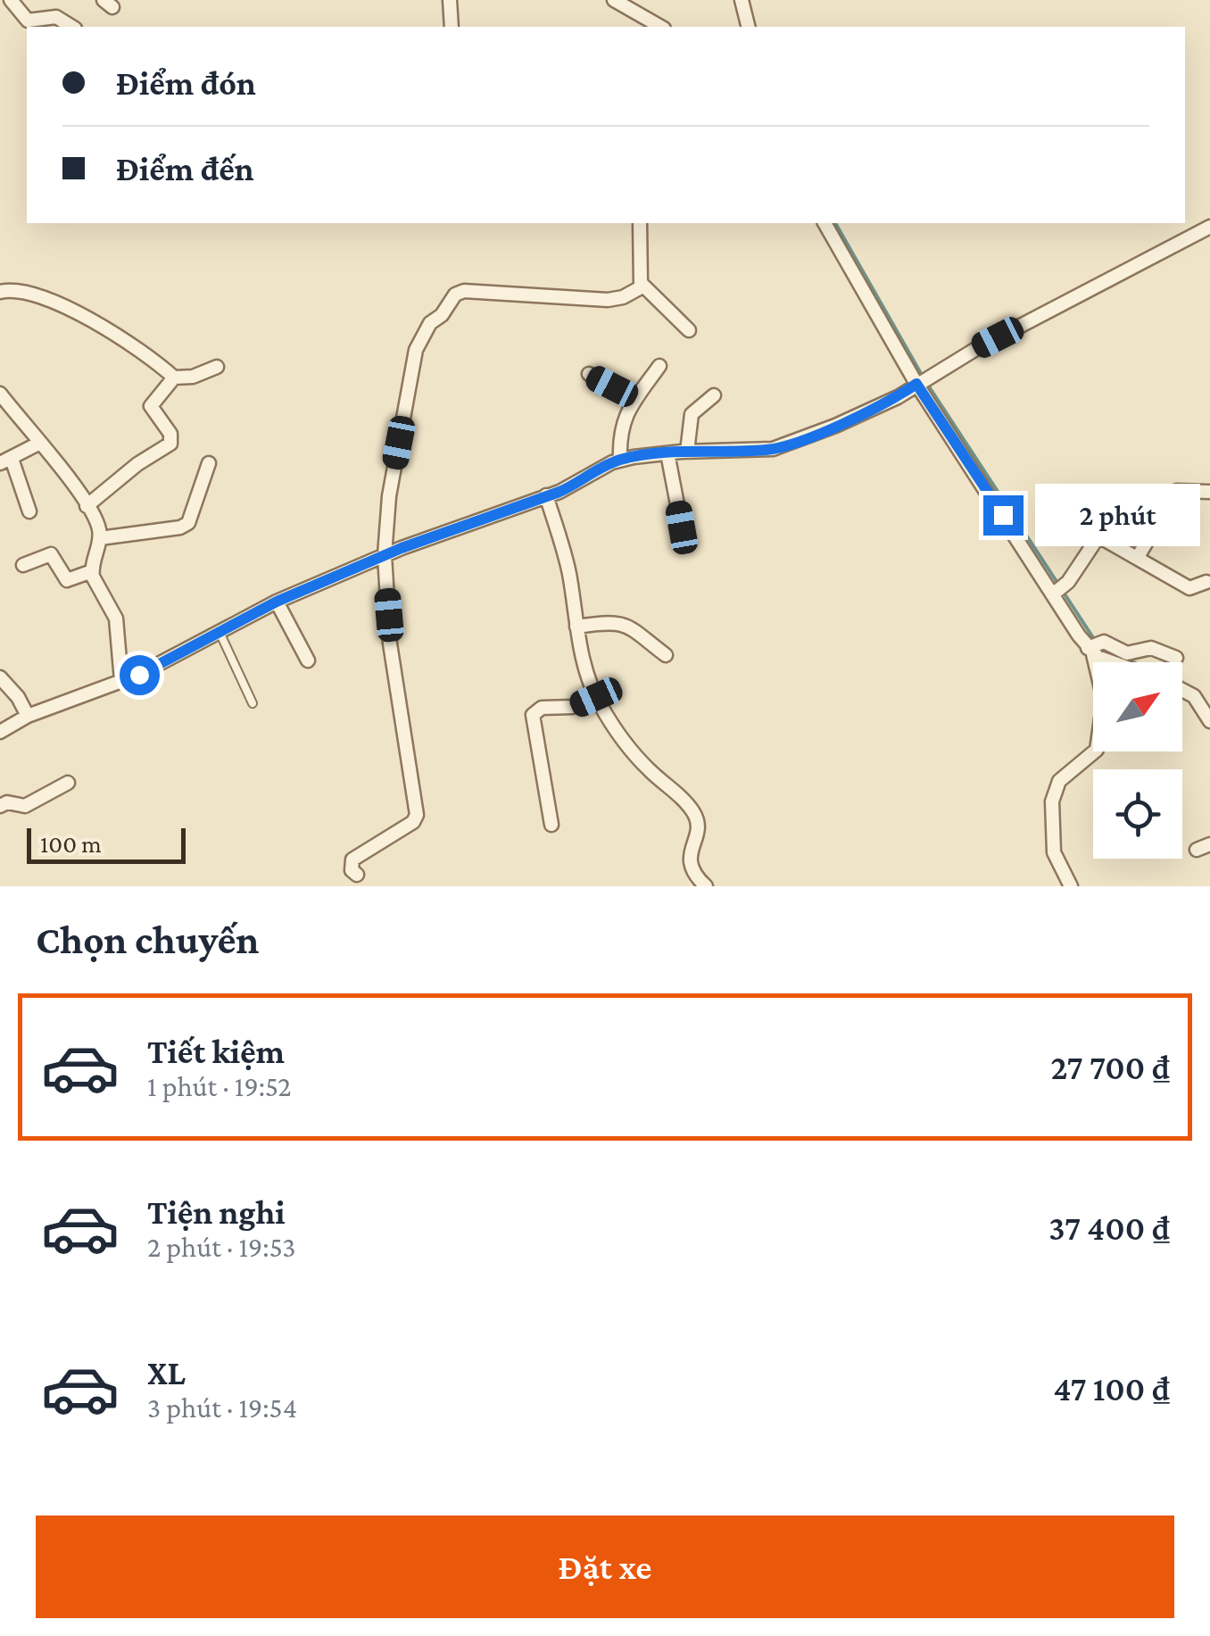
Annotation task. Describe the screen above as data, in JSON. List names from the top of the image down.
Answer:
{
  "scale_bar": "100 m",
  "north": "top right",
  "page": {
    "banner": ["Điểm đón", "Điểm đến"],
    "bubble": "2 phút",
    "scale": "100 m",
    "heading": "Chọn chuyến",
    "list": [
      {
        "name": "Tiết kiệm",
        "note": "1 phút · 19:52",
        "value": "27 700 ₫"
      },
      {
        "name": "Tiện nghi",
        "note": "2 phút · 19:53",
        "value": "37 400 ₫"
      },
      {
        "name": "XL",
        "note": "3 phút · 19:54",
        "value": "47 100 ₫"
      }
    ],
    "buttons": "Đặt xe"
  }
}
